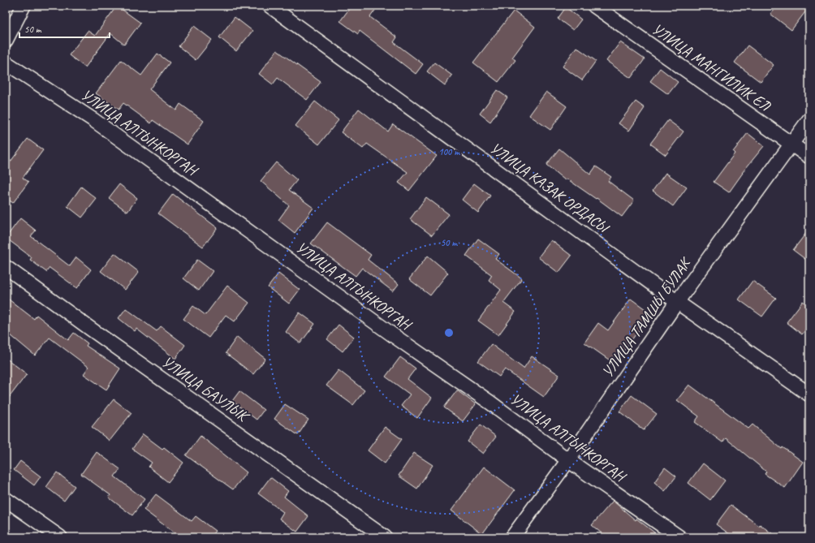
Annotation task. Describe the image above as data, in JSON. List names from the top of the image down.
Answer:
{
  "streets": {
    "street": [
      "УЛИЦА МАНГИЛИК ЕЛ",
      "УЛИЦА АЛТЫНКОРГАН",
      "УЛИЦА КАЗАК ОРДАСЫ",
      "УЛИЦА ТАМШЫ БУЛАК",
      "УЛИЦА БАУЛЫК"
    ]
  },
  "crossings": [
    ["УЛИЦА МАНГИЛИК ЕЛ", "УЛИЦА ТАМШЫ БУЛАК"],
    ["УЛИЦА АЛТЫНКОРГАН", "УЛИЦА ТАМШЫ БУЛАК"],
    ["УЛИЦА КАЗАК ОРДАСЫ", "УЛИЦА ТАМШЫ БУЛАК"]
  ],
  "scale_bar": "50 m",
  "rings": ["100 m", "50 m"]
}
